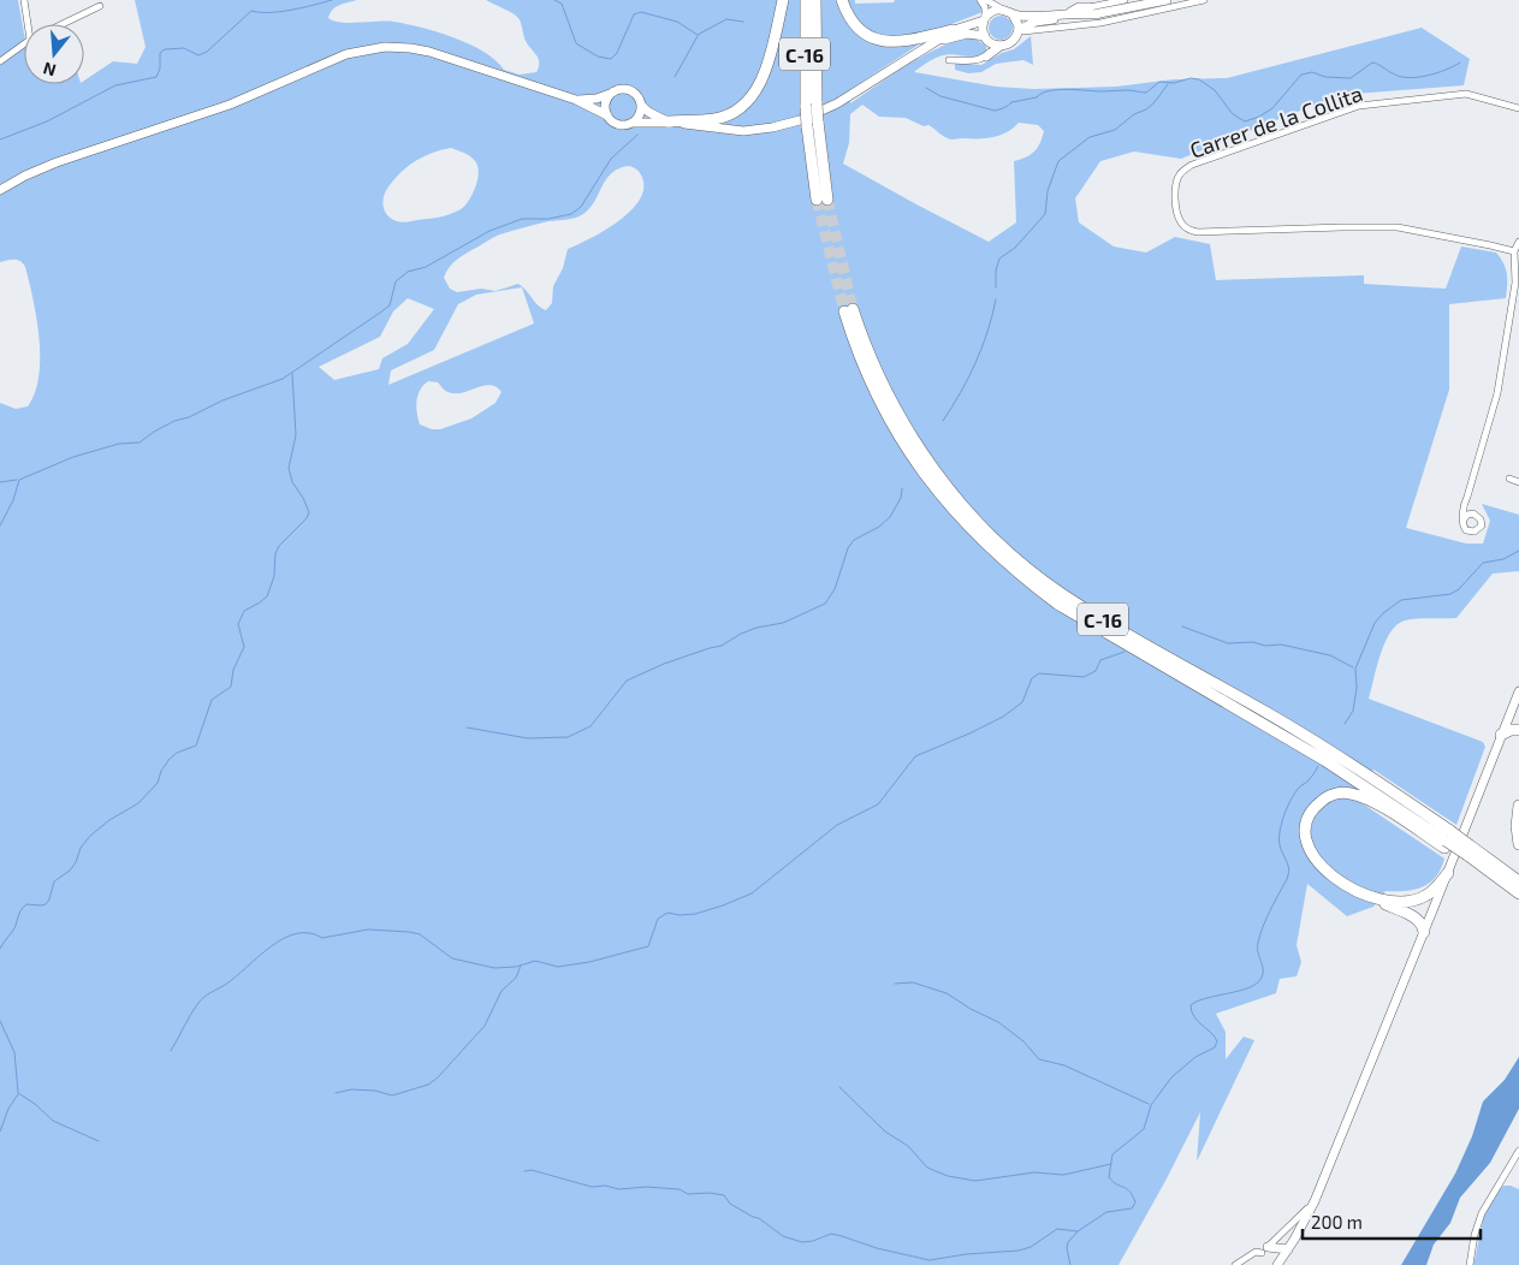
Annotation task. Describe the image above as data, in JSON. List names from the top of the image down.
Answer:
{
  "streets": {
    "highway": ["C-16"],
    "street": ["Carrer de la Collita"]
  },
  "scale_bar": "200 m",
  "north": "bottom"
}
